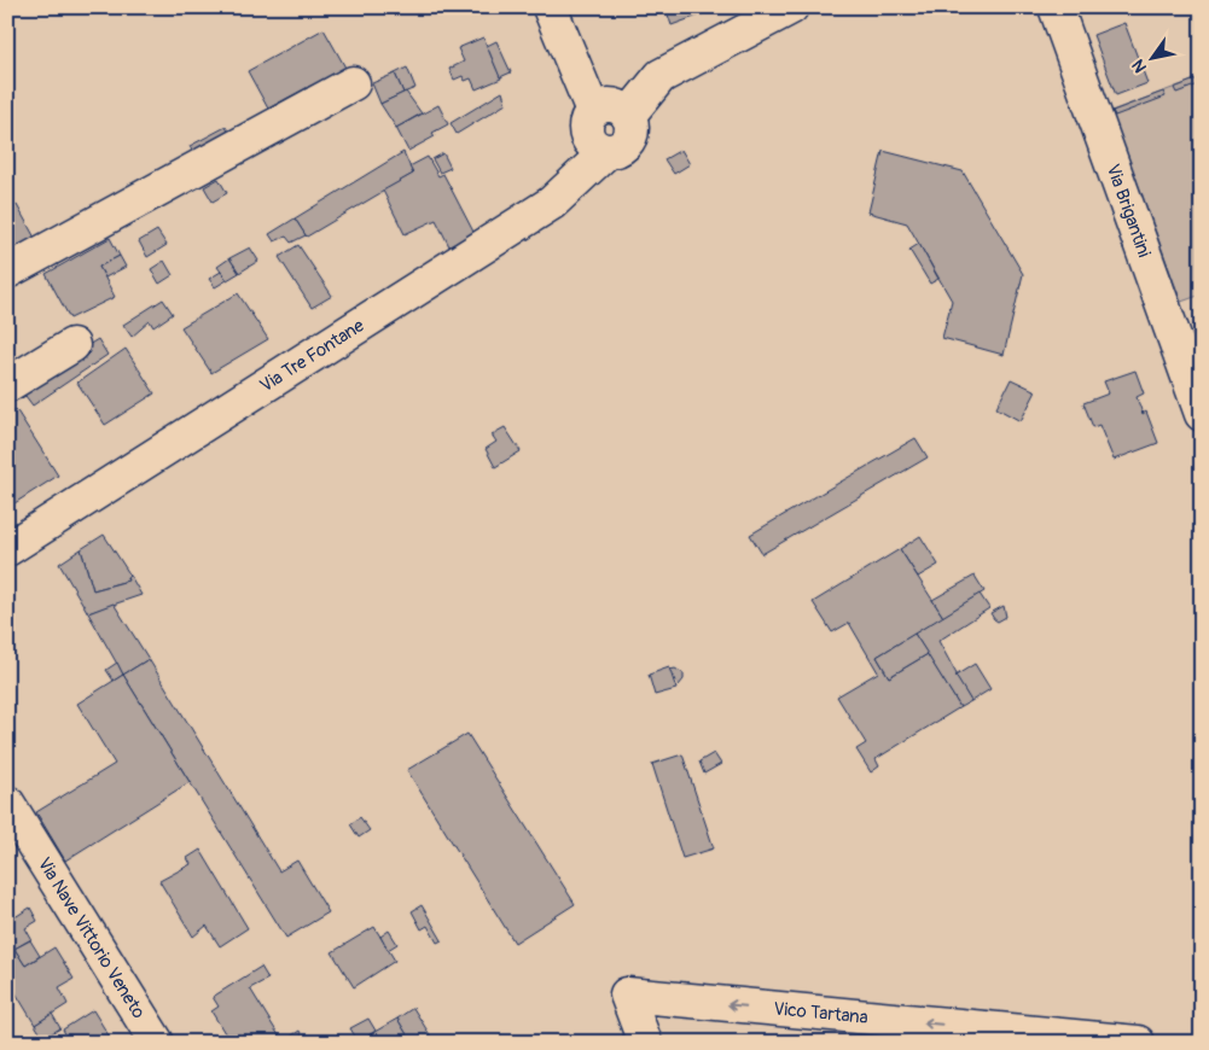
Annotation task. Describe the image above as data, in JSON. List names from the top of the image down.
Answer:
{
  "streets": {
    "street": [
      "Via Brigantini",
      "Via Tre Fontane",
      "Via Nave Vittorio Veneto",
      "Vico Tartana"
    ]
  },
  "one_way": ["Vico Tartana"],
  "north": "bottom left"
}
